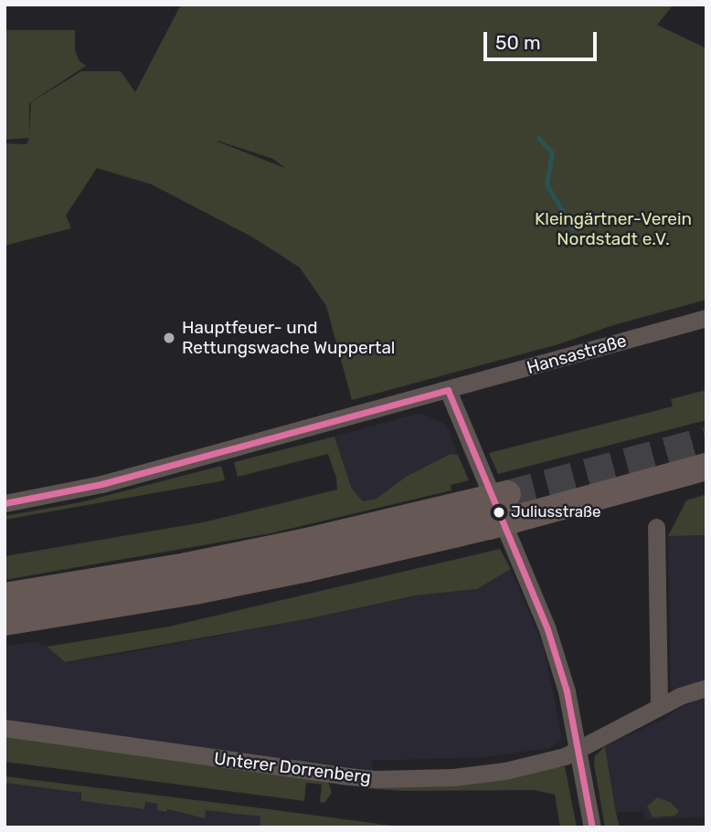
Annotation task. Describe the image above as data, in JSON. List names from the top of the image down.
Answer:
{
  "streets": {
    "street": ["Hansastraße", "Unterer Dorrenberg"]
  },
  "parks": ["Kleingärtner-Verein Nordstadt e.V."],
  "places": ["Hauptfeuer- und Rettungswache Wuppertal", "Juliusstraße"],
  "scale_bar": "50 m"
}
